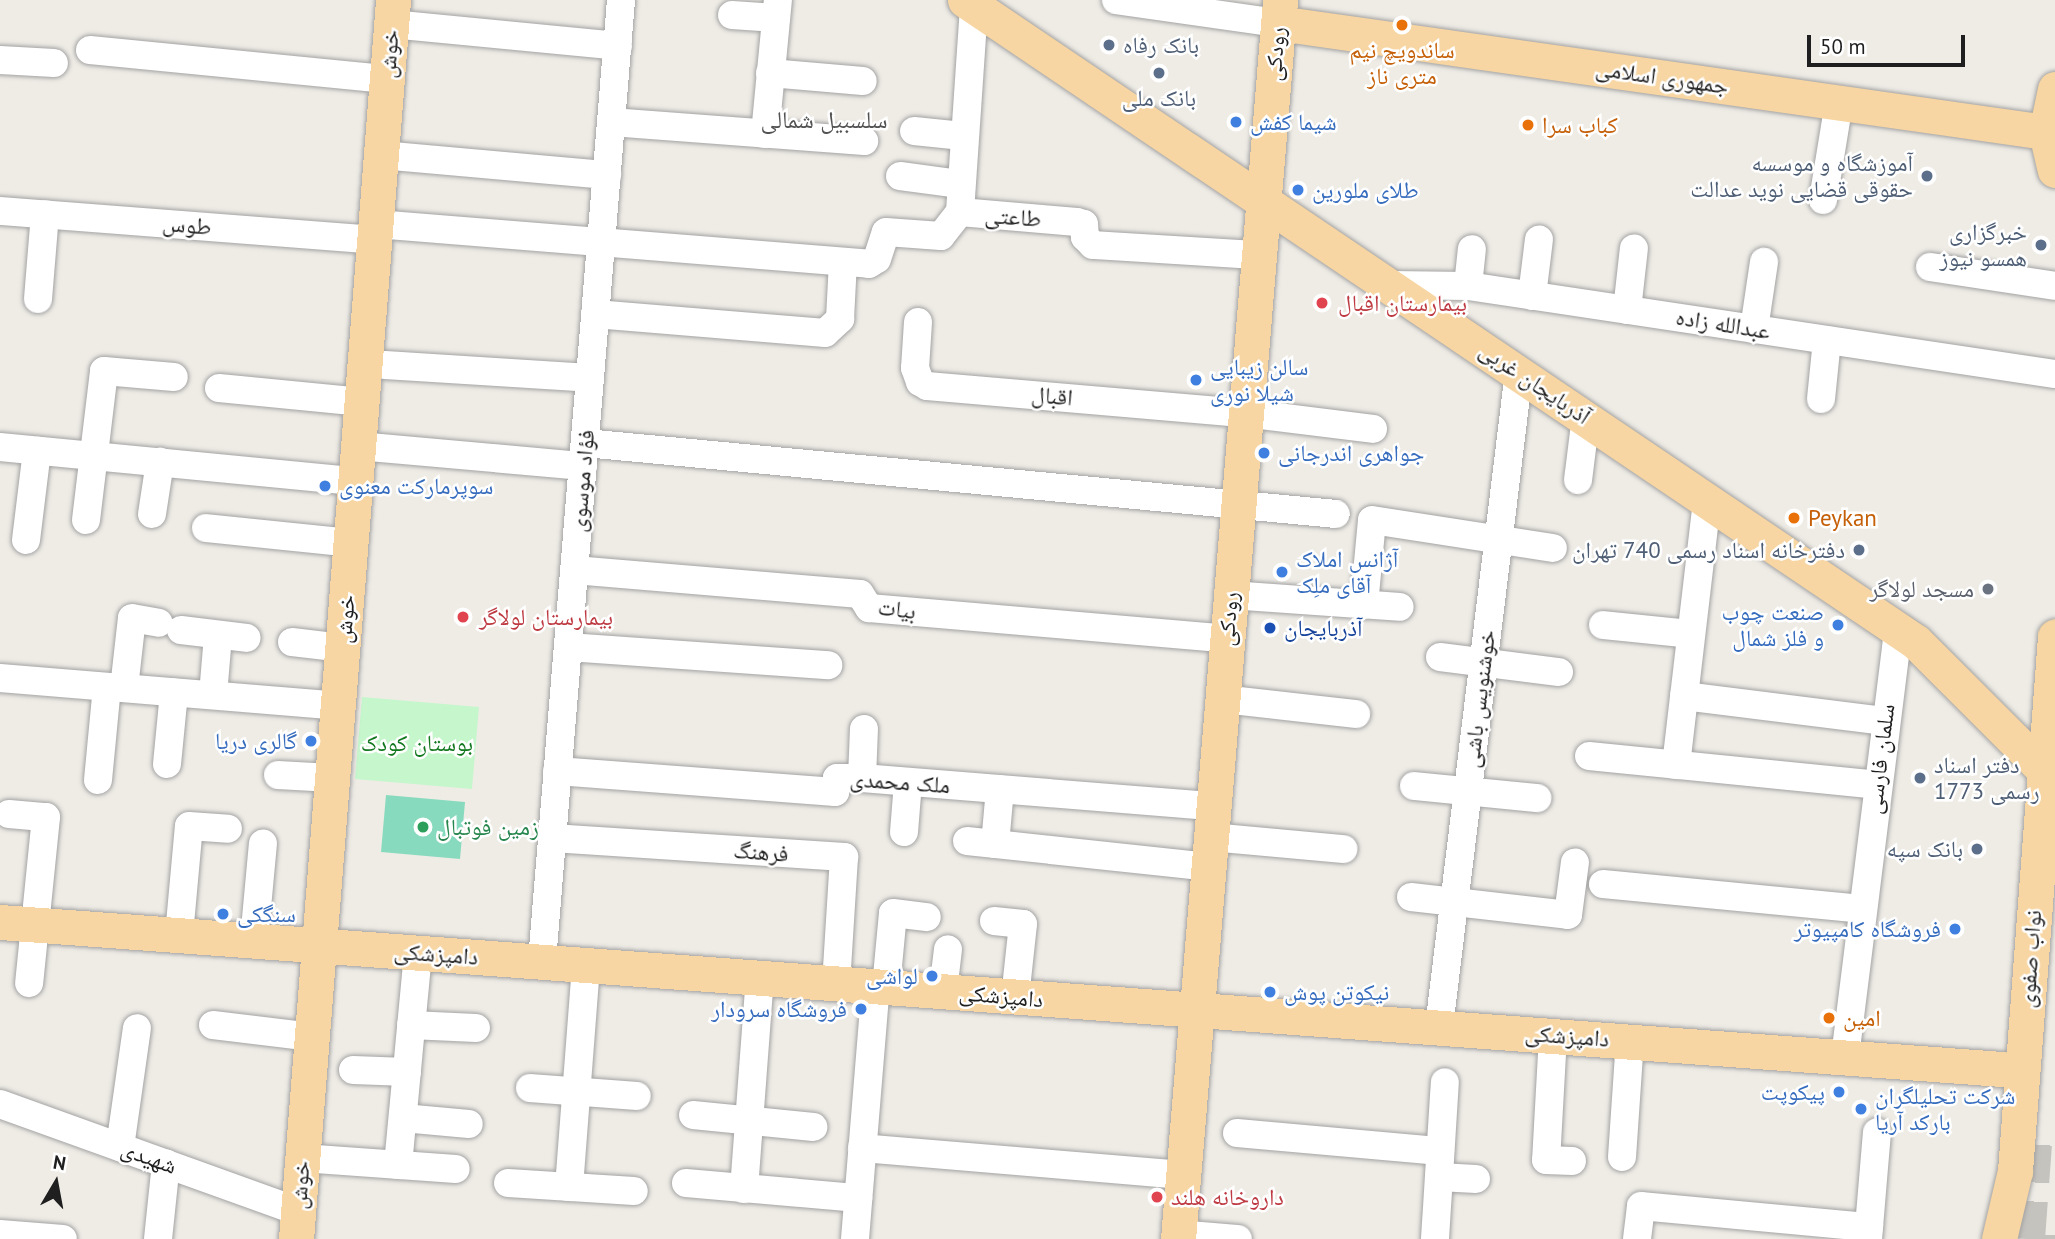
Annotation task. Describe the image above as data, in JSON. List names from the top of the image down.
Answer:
{
  "streets": {
    "main road": [
      "خوش",
      "رودکی",
      "جمهوری اسلامی",
      "آذربایجان غربی",
      "دامپزشکی",
      "نواب صفوی"
    ],
    "street": [
      "طاعتی",
      "طوس",
      "عبدالله زاده",
      "اقبال",
      "فؤاد موسوی",
      "بیات",
      "خوشنویس باشی",
      "سلمان فارسی",
      "ملک محمدی",
      "فرهنگ",
      "شهیدی"
    ]
  },
  "crossings": [
    ["خوش", "طوس"],
    ["خوش", "دامپزشکی"],
    ["خوش", "شهیدی"],
    ["رودکی", "جمهوری اسلامی"],
    ["رودکی", "طاعتی"],
    ["رودکی", "آذربایجان غربی"],
    ["رودکی", "اقبال"],
    ["رودکی", "بیات"],
    ["رودکی", "ملک محمدی"],
    ["رودکی", "دامپزشکی"],
    ["طاعتی", "طوس"],
    ["طاعتی", "آذربایجان غربی"],
    ["طوس", "فؤاد موسوی"],
    ["عبدالله زاده", "آذربایجان غربی"],
    ["آذربایجان غربی", "خوشنویس باشی"],
    ["آذربایجان غربی", "سلمان فارسی"],
    ["آذربایجان غربی", "نواب صفوی"],
    ["فؤاد موسوی", "بیات"],
    ["فؤاد موسوی", "ملک محمدی"],
    ["فؤاد موسوی", "فرهنگ"],
    ["فؤاد موسوی", "دامپزشکی"],
    ["خوشنویس باشی", "دامپزشکی"],
    ["سلمان فارسی", "دامپزشکی"],
    ["فرهنگ", "دامپزشکی"]
  ],
  "districts": ["سلسبیل شمالی"],
  "parks": ["بوستان کودک"],
  "places": [
    "ساندویچ نیم متری ناز",
    "بانک رفاه",
    "بانک ملی",
    "شیما کفش",
    "کباب سرا",
    "آموزشگاه و موسسه حقوقی قضایی نوید عدالت",
    "طلای ملورین",
    "خبرگزاری همسو نیوز",
    "بیمارستان اقبال",
    "سالن زیبایی شیلا نوری",
    "جواهری اندرجانی",
    "سوپرمارکت معنوی",
    "Peykan",
    "دفترخانه اسناد رسمی 740 تهران",
    "آژانس املاک آقای ملِک",
    "مسجد لولاگر",
    "بیمارستان لولاگر",
    "صنعت چوب و فلز شمال",
    "آذربایجان",
    "گالری دریا",
    "دفتر اسناد رسمی 1773",
    "زمین فوتبال",
    "بانک سپه",
    "سنگکی",
    "فروشگاه کامپیوتر",
    "لواشی",
    "نیکوتن پوش",
    "فروشگاه سرودار",
    "امین",
    "پیکوپت",
    "شرکت تحلیلگران بارکد آریا",
    "داروخانه هلند"
  ],
  "scale_bar": "50 m",
  "north": "top"
}
